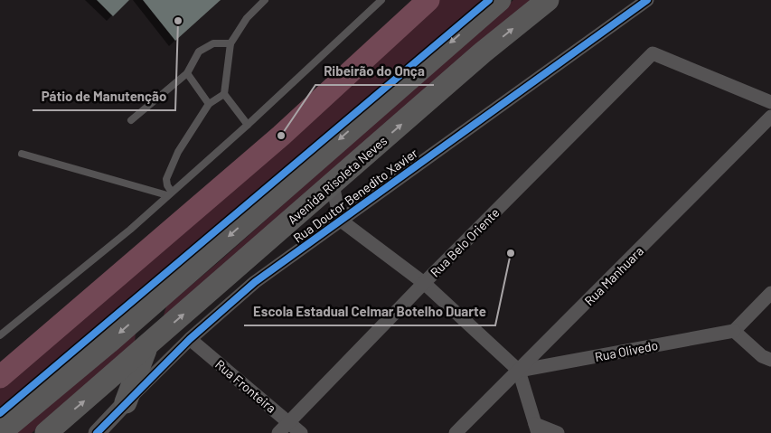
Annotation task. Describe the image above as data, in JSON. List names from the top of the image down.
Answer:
{
  "streets": {
    "highway": ["Avenida Risoleta Neves"],
    "street": [
      "Rua Doutor Benedito Xavier",
      "Rua Belo Oriente",
      "Rua Manhuara",
      "Rua Olivedo",
      "Rua Fronteira"
    ]
  },
  "crossings": [
    ["Rua Doutor Benedito Xavier", "Rua Fronteira"],
    ["Rua Belo Oriente", "Rua Fronteira"],
    ["Rua Manhuara", "Rua Olivedo"]
  ],
  "places": ["Pátio de Manutenção", "Ribeirão do Onça", "Escola Estadual Celmar Botelho Duarte"]
}
